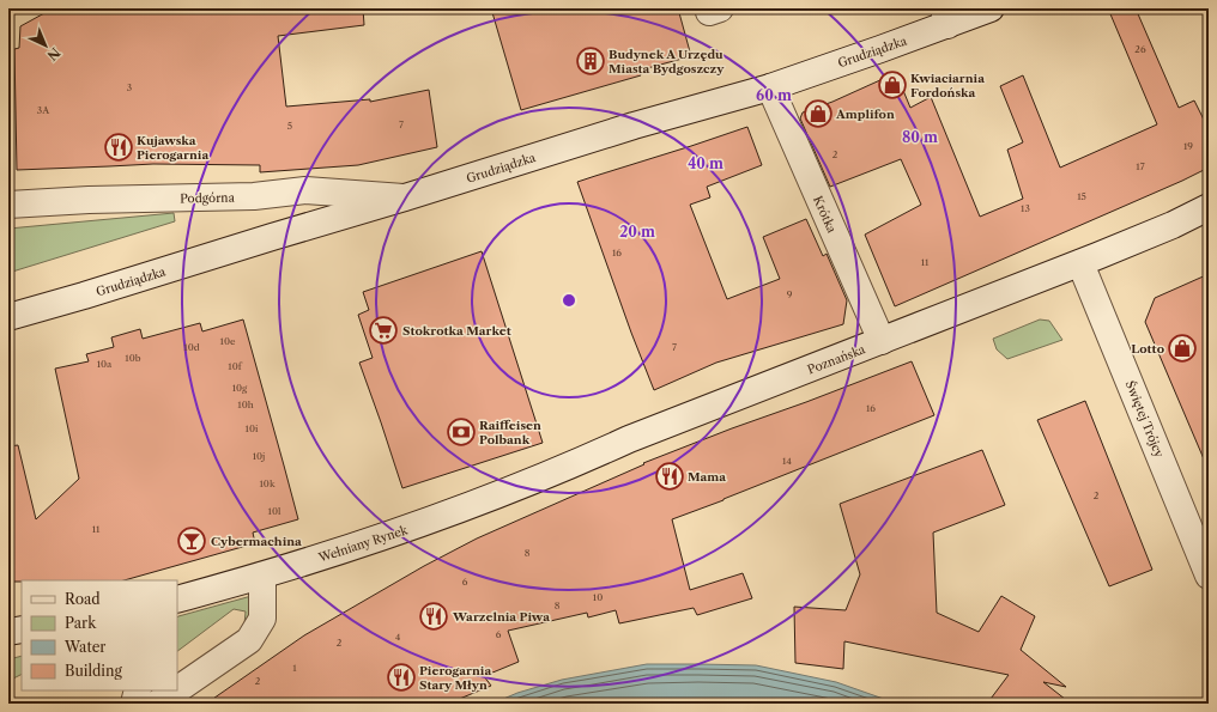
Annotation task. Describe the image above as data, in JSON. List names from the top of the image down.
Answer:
{
  "streets": {
    "main road": [
      "Grudziądzka",
      "Podgórna",
      "Krótka",
      "Poznańska",
      "Świętej Trójcy",
      "Wełniany Rynek"
    ]
  },
  "crossings": [
    ["Grudziądzka", "Podgórna"],
    ["Grudziądzka", "Krótka"],
    ["Krótka", "Poznańska"],
    ["Poznańska", "Świętej Trójcy"],
    ["Poznańska", "Wełniany Rynek"]
  ],
  "places": {
    "building": ["Budynek A Urzędu Miasta Bydgoszczy"],
    "shop": ["Kwiaciarnia Fordońska", "Amplifon", "Lotto"],
    "restaurant": [
      "Kujawska Pierogarnia",
      "Mama",
      "Warzelnia Piwa",
      "Pierogarnia Stary Młyn"
    ],
    "supermarket": ["Stokrotka Market"],
    "bank": ["Raiffeisen Polbank"],
    "bar": ["Cybermachina"]
  },
  "house_numbers": [
    "26",
    "3",
    "3A",
    "7",
    "5",
    "19",
    "2",
    "17",
    "15",
    "13",
    "16",
    "11",
    "9",
    "10e",
    "10d",
    "7",
    "10b",
    "10a",
    "10f",
    "10g",
    "10h",
    "16",
    "10i",
    "10j",
    "14",
    "10k",
    "2",
    "10l",
    "11",
    "8",
    "6",
    "10",
    "8",
    "6",
    "4",
    "2",
    "1",
    "2"
  ],
  "legend": [
    "Road",
    "Park",
    "Water",
    "Building"
  ],
  "north": "bottom right",
  "rings": [
    "60 m",
    "80 m",
    "40 m",
    "20 m"
  ]
}
